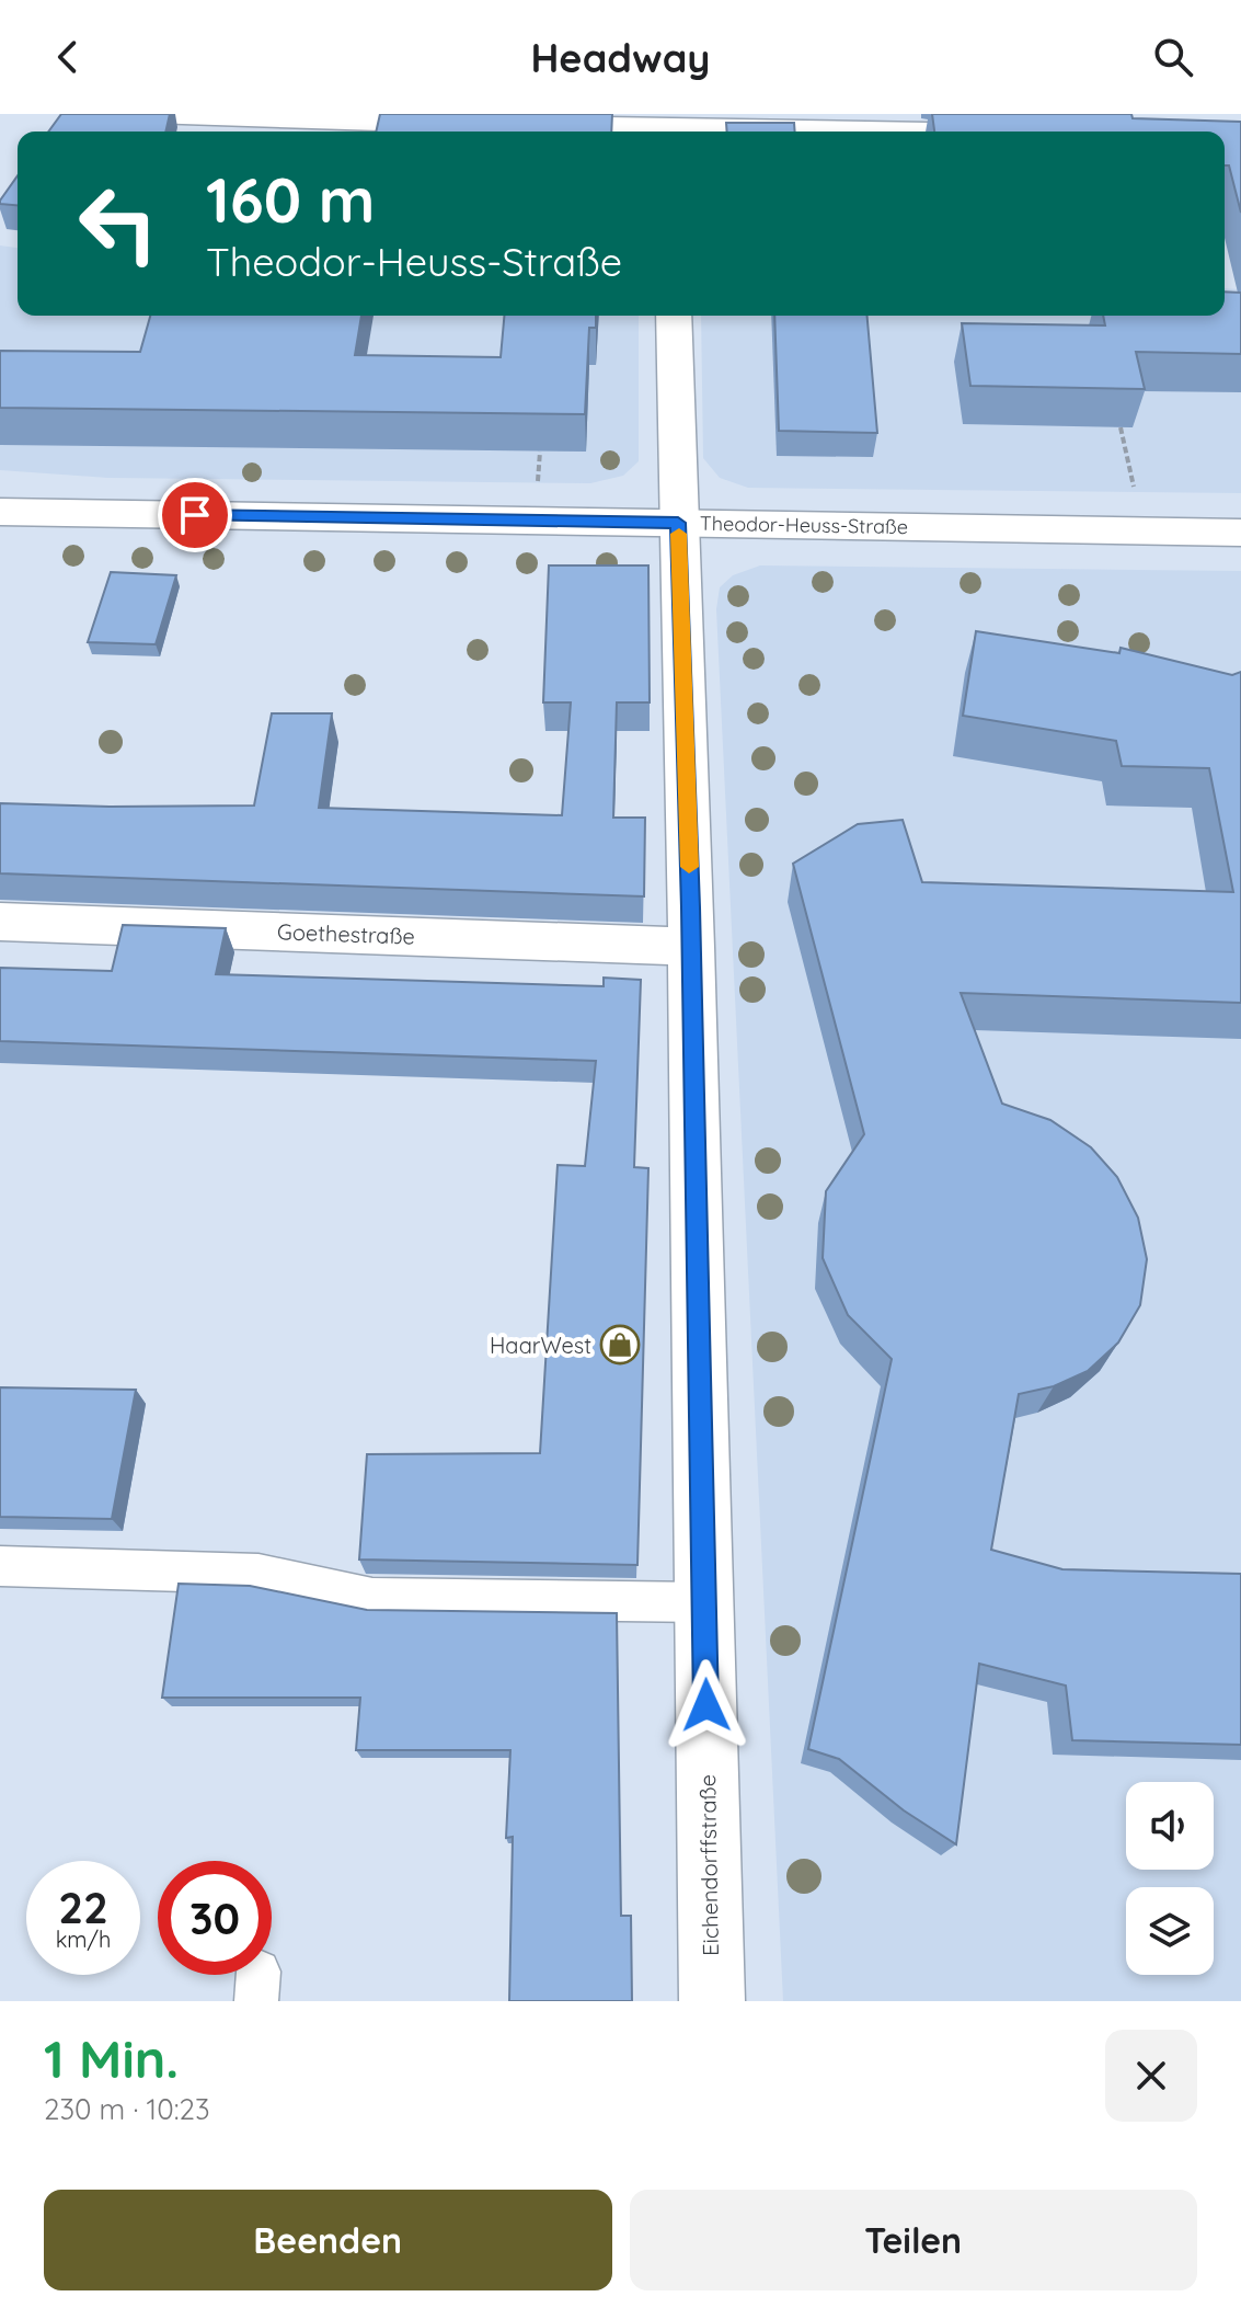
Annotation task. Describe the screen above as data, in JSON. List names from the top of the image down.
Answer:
{
  "streets": {
    "street": ["Theodor-Heuss-Straße", "Goethestraße", "Eichendorffstraße"]
  },
  "crossings": [
    ["Theodor-Heuss-Straße", "Eichendorffstraße"],
    ["Goethestraße", "Eichendorffstraße"]
  ],
  "places": {
    "shop": ["HaarWest"]
  },
  "page": {
    "header": "Headway",
    "turn": ["160 m", "Theodor-Heuss-Straße"],
    "speed": "22 km/h",
    "limit": "30",
    "heading": ["1 Min.", "230 m · 10:23"],
    "buttons": ["Beenden", "Teilen"]
  }
}
